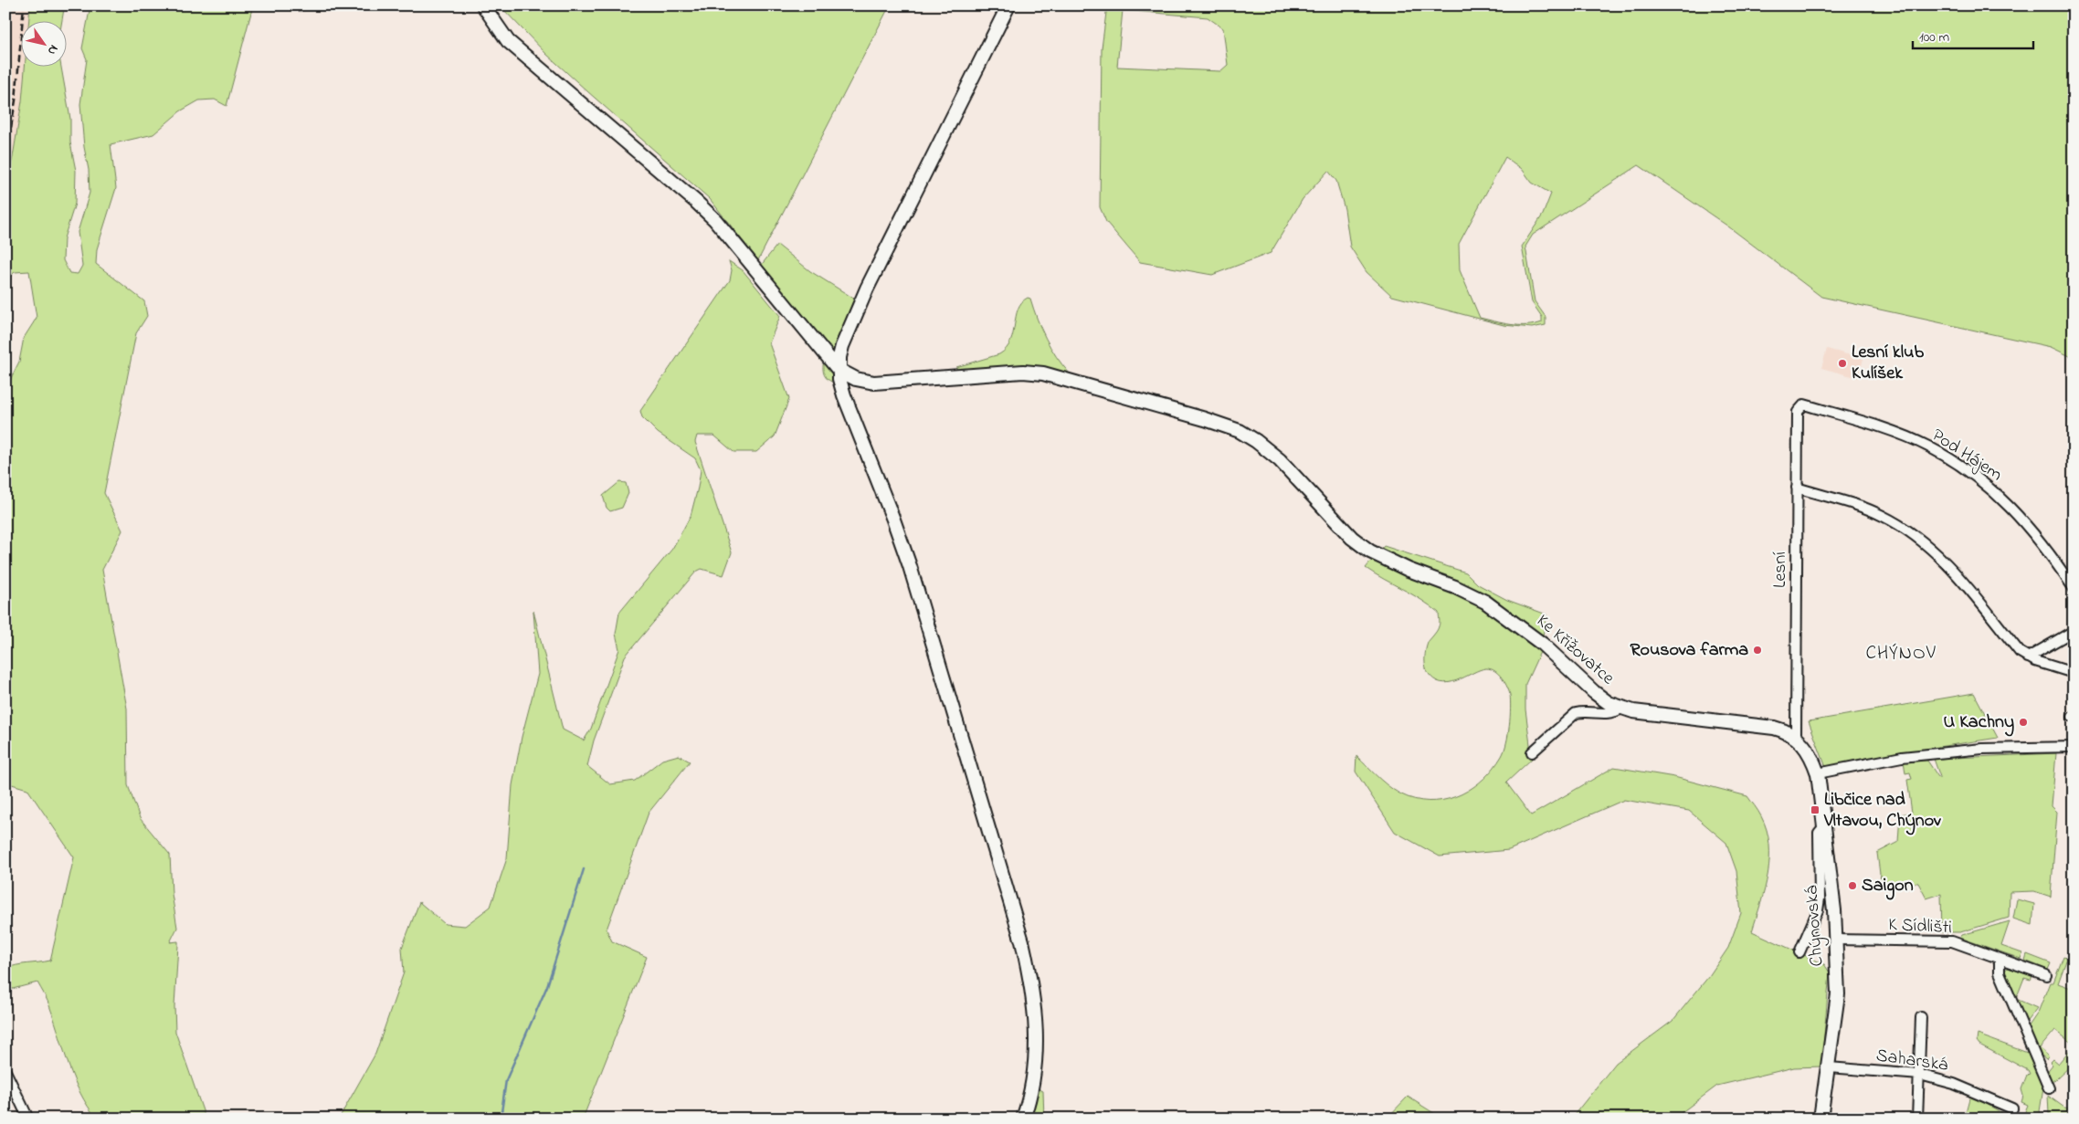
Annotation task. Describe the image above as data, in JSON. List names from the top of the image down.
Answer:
{
  "streets": {
    "street": [
      "Pod Hájem",
      "Lesní",
      "Ke Křižovatce",
      "Chýnovská",
      "K Sídlišti",
      "Saharská"
    ]
  },
  "crossings": [
    ["Pod Hájem", "Lesní"],
    ["Lesní", "Ke Křižovatce"],
    ["Lesní", "Chýnovská"],
    ["Ke Křižovatce", "Chýnovská"],
    ["Chýnovská", "K Sídlišti"],
    ["Chýnovská", "Saharská"]
  ],
  "districts": ["CHÝNOV"],
  "places": {
    "other": [
      "Lesní klub Kulíšek",
      "Rousova farma",
      "U Kachny",
      "Saigon"
    ],
    "transit": ["Libčice nad Vltavou, Chýnov"]
  },
  "scale_bar": "100 m",
  "north": "bottom right"
}
